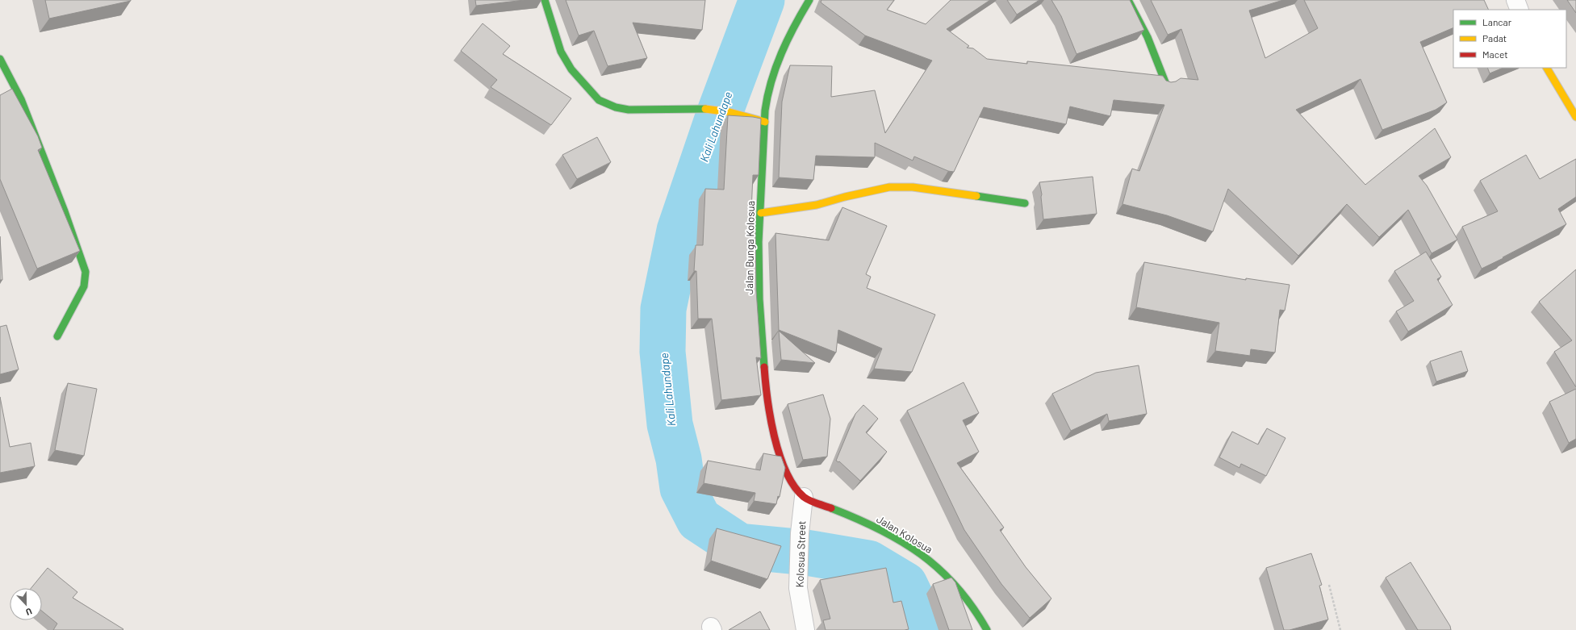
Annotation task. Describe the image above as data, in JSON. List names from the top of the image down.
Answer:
{
  "streets": {
    "street": ["Jalan Bunga Kolosua", "Jalan Kolosua", "Kolosua Street"]
  },
  "crossings": [
    ["Jalan Bunga Kolosua", "Jalan Kolosua"],
    ["Jalan Bunga Kolosua", "Kolosua Street"],
    ["Jalan Kolosua", "Kolosua Street"]
  ],
  "water": ["Kali Lahundape"],
  "legend": ["Lancar", "Padat", "Macet"],
  "north": "bottom"
}
